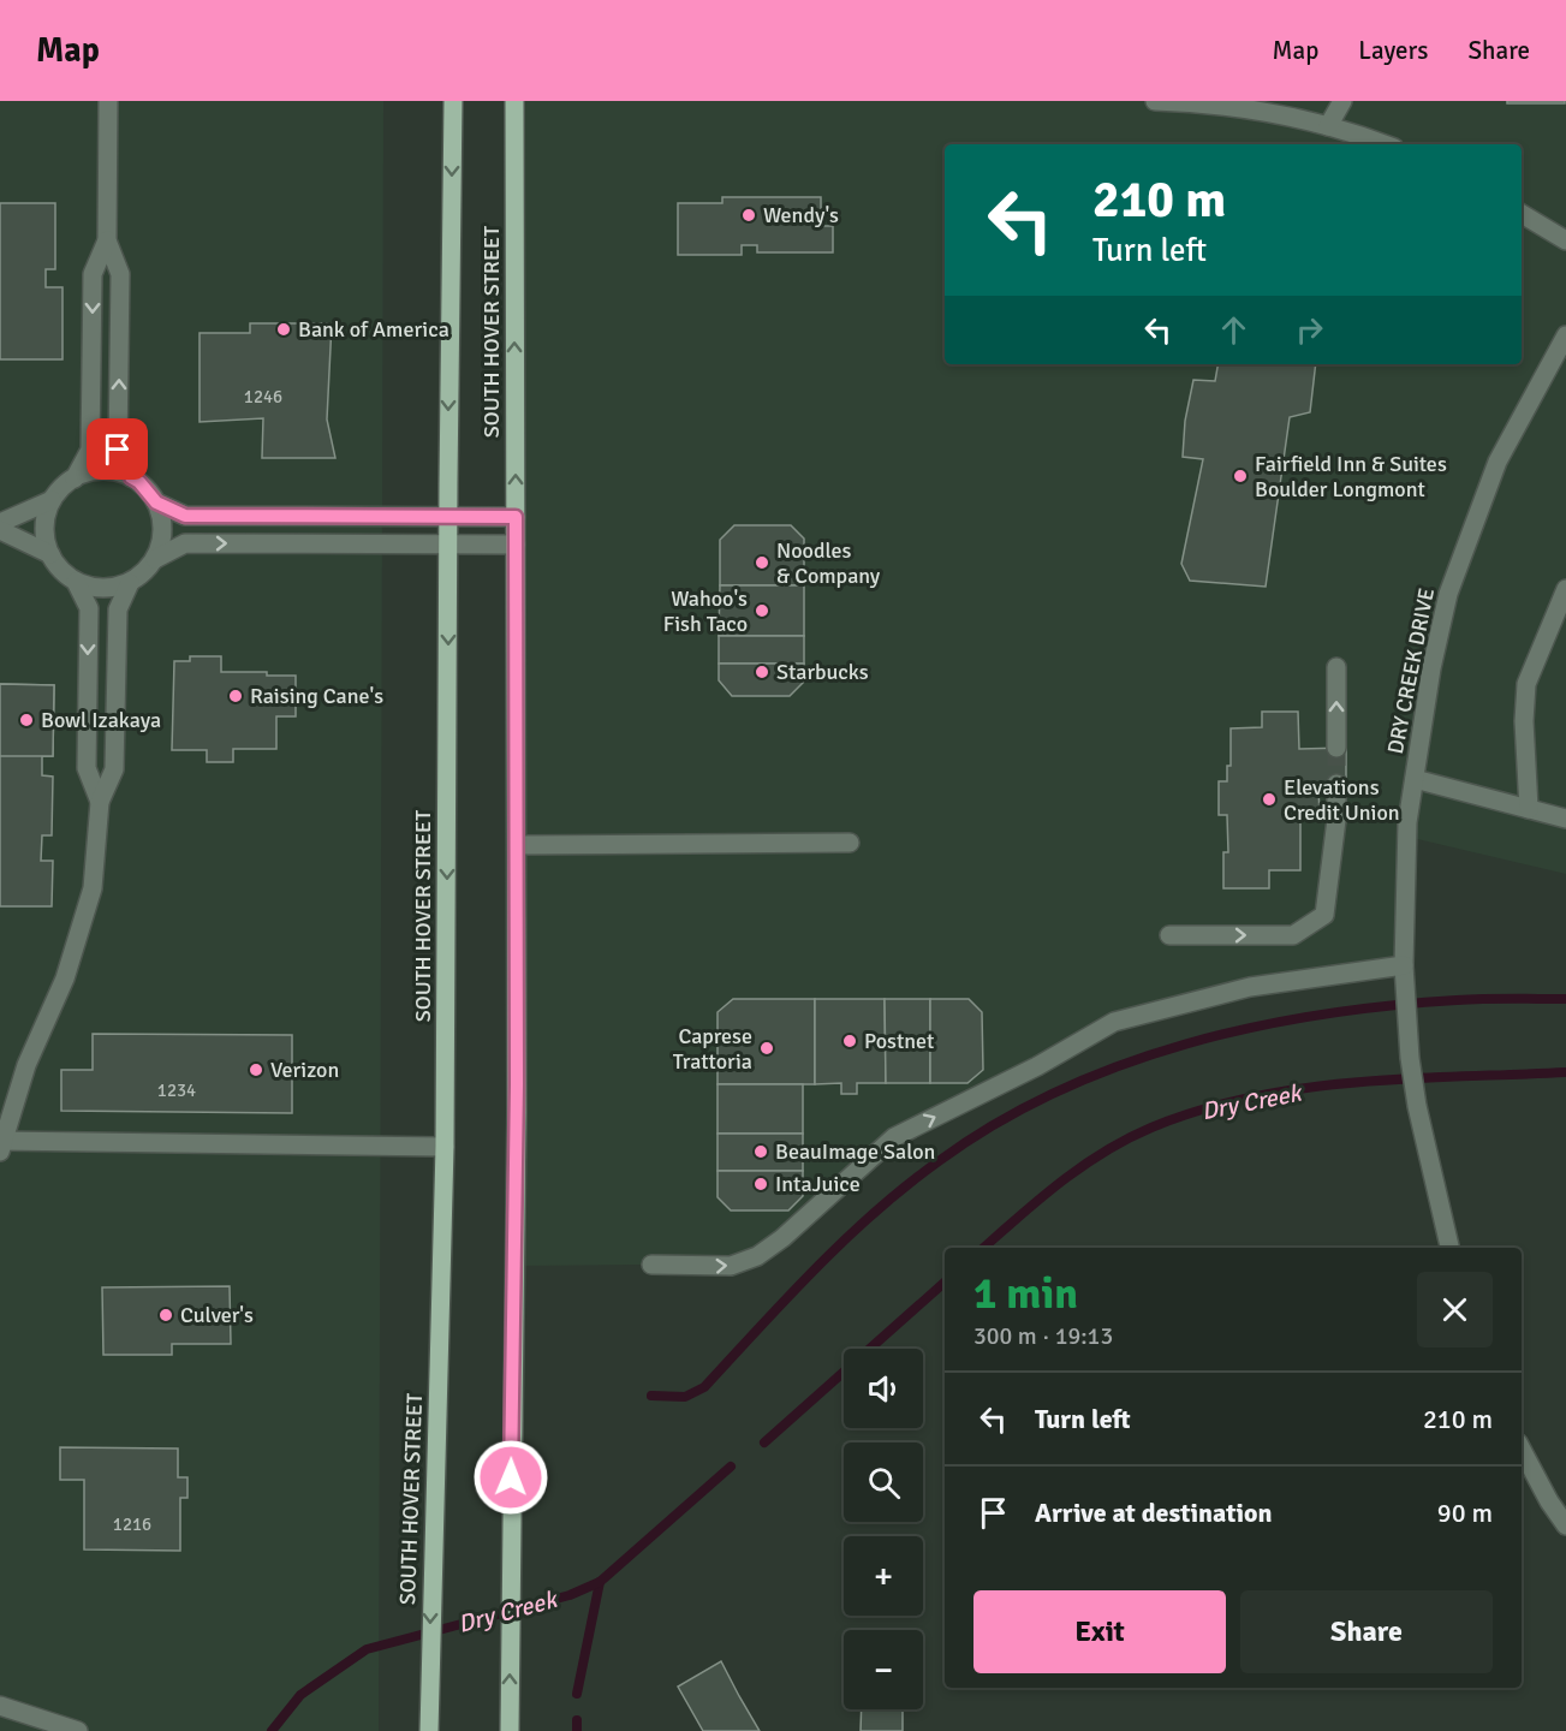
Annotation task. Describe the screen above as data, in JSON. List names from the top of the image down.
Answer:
{
  "streets": {
    "main road": ["SOUTH HOVER STREET"],
    "street": ["DRY CREEK DRIVE"]
  },
  "water": ["Dry Creek"],
  "places": [
    "Wendy's",
    "Bank of America",
    "Fairfield Inn & Suites Boulder Longmont",
    "Noodles & Company",
    "Wahoo's Fish Taco",
    "Starbucks",
    "Raising Cane's",
    "Bowl Izakaya",
    "Elevations Credit Union",
    "Postnet",
    "Caprese Trattoria",
    "Verizon",
    "BeauImage Salon",
    "IntaJuice",
    "Culver's"
  ],
  "house_numbers": ["1246", "1234", "1216"],
  "page": {
    "header": "Map",
    "nav": ["Map", "Layers", "Share"],
    "turn": ["210 m", "Turn left"],
    "heading": ["1 min", "300 m · 19:13"],
    "map_buttons": ["+", "−"],
    "list": [
      {
        "name": "Turn left",
        "value": "210 m"
      },
      {
        "name": "Arrive at destination",
        "value": "90 m"
      }
    ],
    "buttons": ["Exit", "Share"]
  }
}
